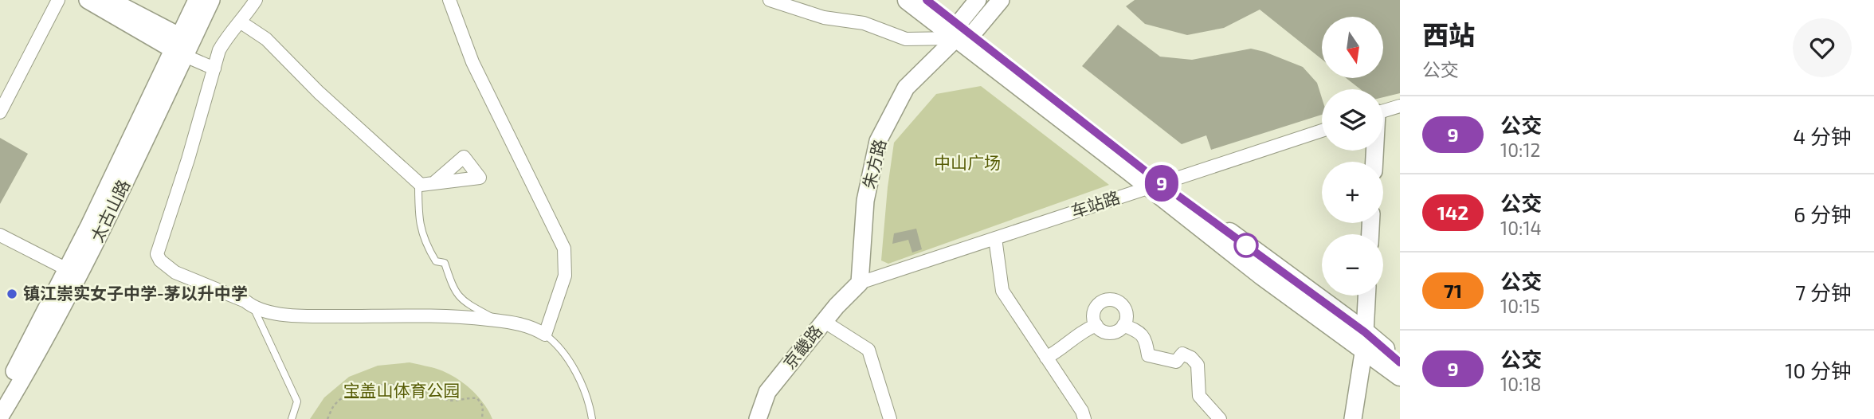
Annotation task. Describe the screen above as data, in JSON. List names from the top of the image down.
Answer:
{
  "streets": {
    "street": [
      "朱方路",
      "车站路",
      "太古山路",
      "京畿路"
    ]
  },
  "crossings": [
    ["朱方路", "车站路"],
    ["朱方路", "京畿路"],
    ["车站路", "京畿路"]
  ],
  "parks": ["中山广场", "宝盖山体育公园"],
  "places": ["镇江崇实女子中学-茅以升中学"],
  "lines": ["bus line 9"],
  "north": "bottom",
  "page": {
    "on_map": "9",
    "heading": ["西站", "公交"],
    "map_buttons": ["+", "−"],
    "list": [
      {
        "mark": "9",
        "name": "公交",
        "note": "10:12",
        "value": "4 分钟"
      },
      {
        "mark": "142",
        "name": "公交",
        "note": "10:14",
        "value": "6 分钟"
      },
      {
        "mark": "71",
        "name": "公交",
        "note": "10:15",
        "value": "7 分钟"
      },
      {
        "mark": "9",
        "name": "公交",
        "note": "10:18",
        "value": "10 分钟"
      }
    ]
  }
}
